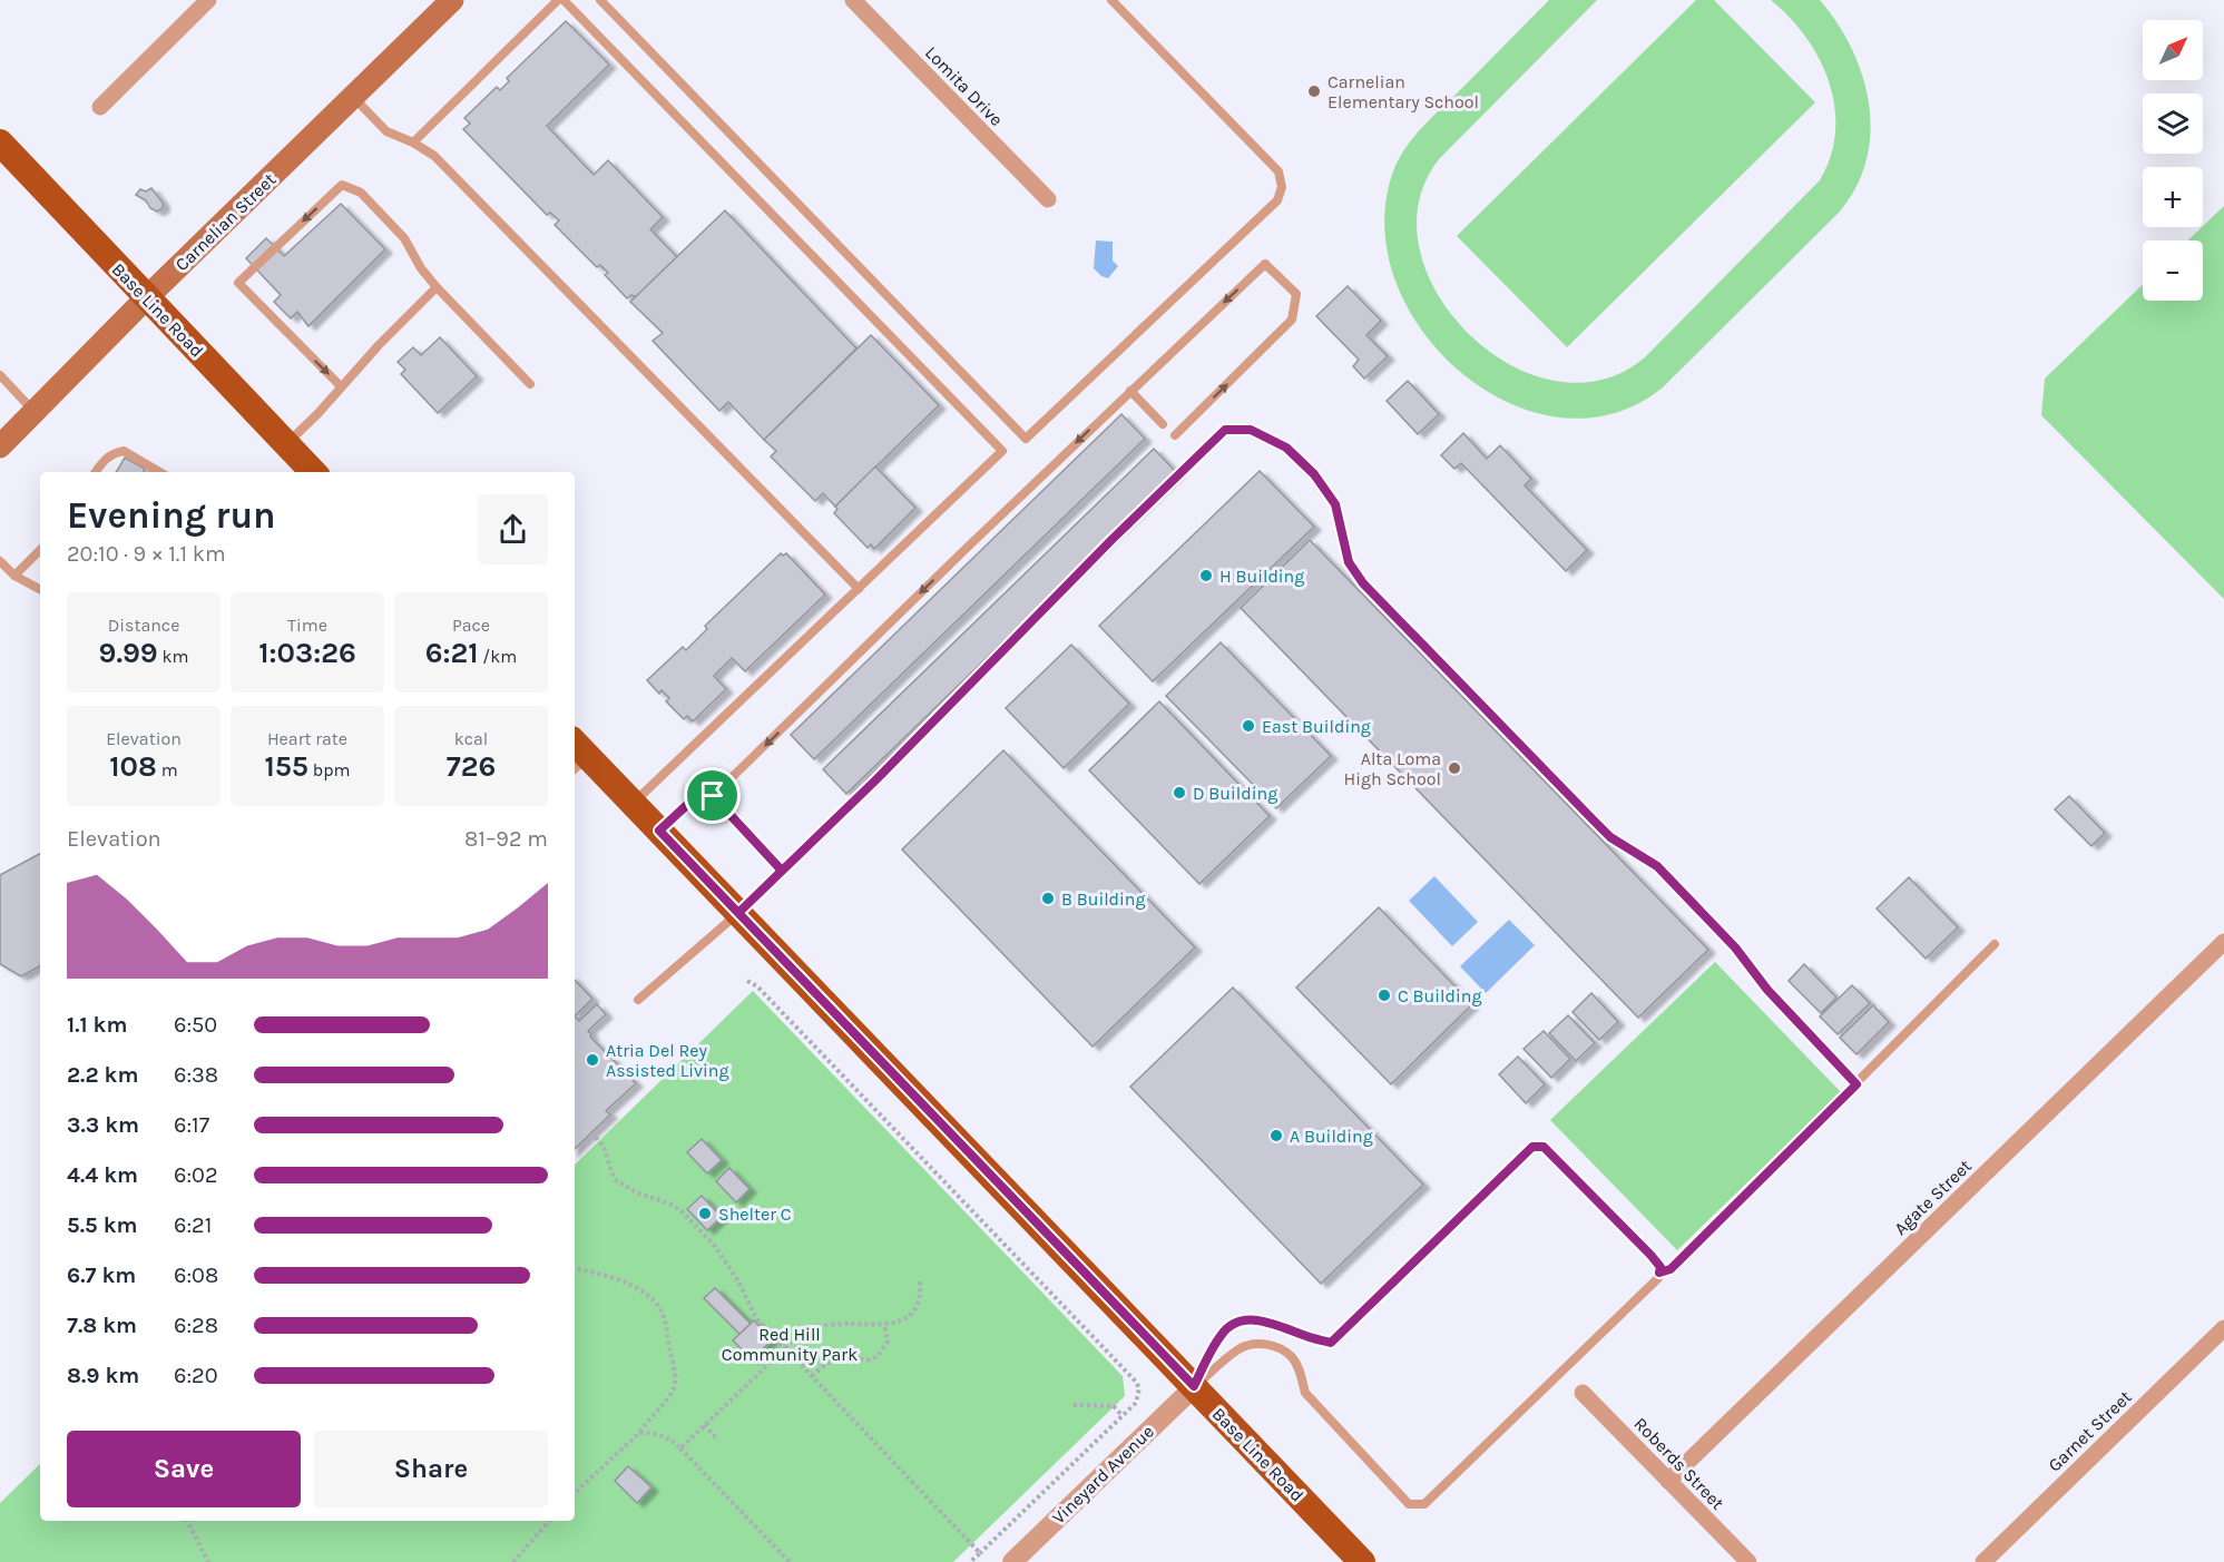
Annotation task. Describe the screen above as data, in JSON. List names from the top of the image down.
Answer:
{
  "streets": {
    "main road": ["Carnelian Street", "Base Line Road"],
    "street": [
      "Lomita Drive",
      "Agate Street",
      "Garnet Street",
      "Roberds Street",
      "Vineyard Avenue"
    ]
  },
  "crossings": [
    ["Carnelian Street", "Base Line Road"],
    ["Base Line Road", "Vineyard Avenue"],
    ["Agate Street", "Roberds Street"]
  ],
  "parks": ["Red Hill Community Park"],
  "places": [
    "Carnelian Elementary School",
    "H Building",
    "East Building",
    "Alta Loma High School",
    "D Building",
    "B Building",
    "C Building",
    "Atria Del Rey Assisted Living",
    "A Building",
    "Shelter C"
  ],
  "north": "top right",
  "page": {
    "map_buttons": ["+", "−"],
    "heading": ["Evening run", "20:10 · 9 × 1.1 km"],
    "stats": [
      ["Distance", "9.99 km"],
      ["Time", "1:03:26"],
      ["Pace", "6:21 /km"],
      ["Elevation", "108 m"],
      ["Heart rate", "155 bpm"],
      ["kcal", "726"]
    ],
    "chart": ["Elevation", "81–92 m"],
    "list": [
      {
        "name": "1.1 km",
        "note": "6:50"
      },
      {
        "name": "2.2 km",
        "note": "6:38"
      },
      {
        "name": "3.3 km",
        "note": "6:17"
      },
      {
        "name": "4.4 km",
        "note": "6:02"
      },
      {
        "name": "5.5 km",
        "note": "6:21"
      },
      {
        "name": "6.7 km",
        "note": "6:08"
      },
      {
        "name": "7.8 km",
        "note": "6:28"
      },
      {
        "name": "8.9 km",
        "note": "6:20"
      }
    ],
    "buttons": ["Save", "Share"]
  }
}
